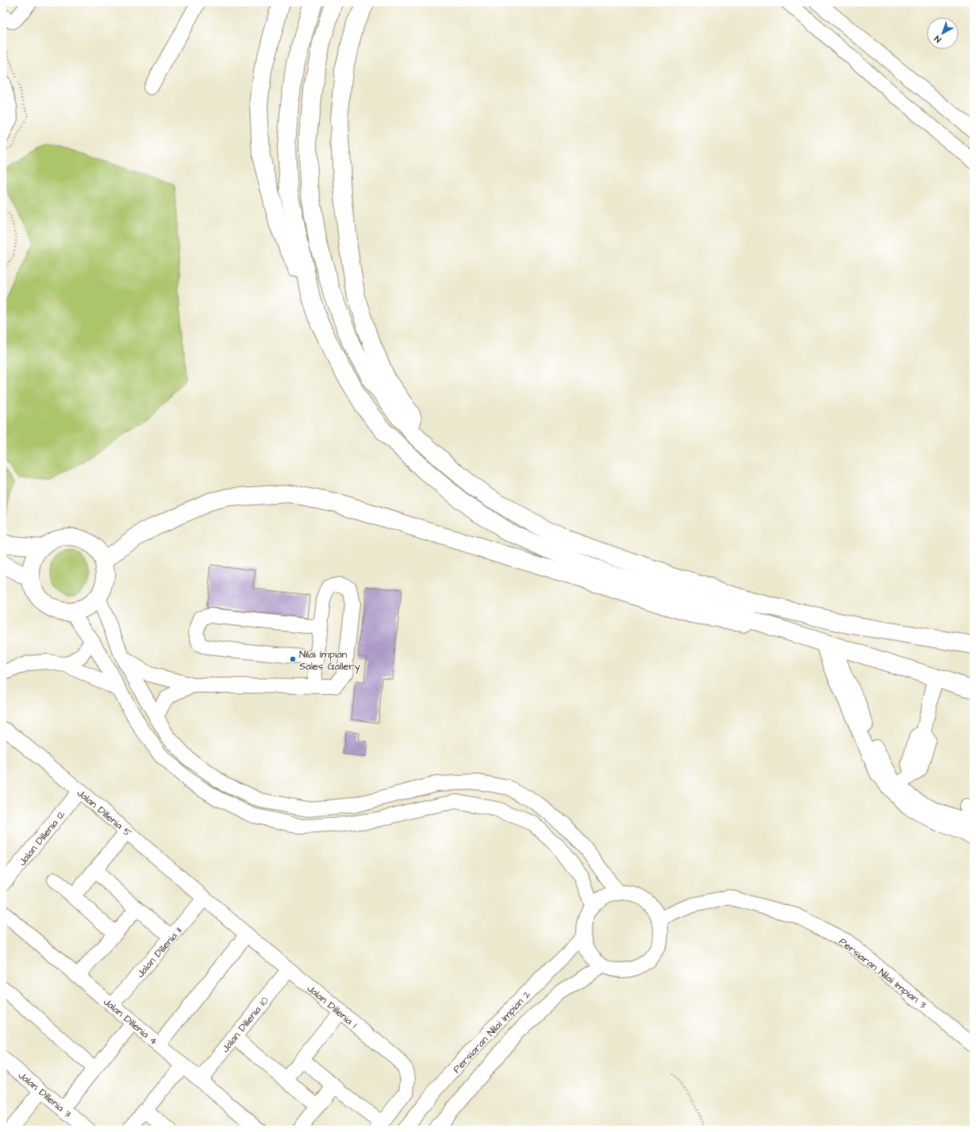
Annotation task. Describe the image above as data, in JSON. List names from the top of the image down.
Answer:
{
  "streets": {
    "street": [
      "Jalan Dillenia 5",
      "Jalan Dillenia 12",
      "Jalan Dillenia 11",
      "Persiaran Nilai Impian 3",
      "Jalan Dillenia 1",
      "Jalan Dillenia 4",
      "Jalan Dillenia 10",
      "Persiaran Nilai Impian 2",
      "Jalan Dillenia 3"
    ]
  },
  "crossings": [
    ["Jalan Dillenia 5", "Jalan Dillenia 12"],
    ["Jalan Dillenia 5", "Jalan Dillenia 11"],
    ["Jalan Dillenia 5", "Jalan Dillenia 1"],
    ["Jalan Dillenia 11", "Jalan Dillenia 1"],
    ["Jalan Dillenia 11", "Jalan Dillenia 4"],
    ["Persiaran Nilai Impian 3", "Persiaran Nilai Impian 2"],
    ["Jalan Dillenia 1", "Jalan Dillenia 10"],
    ["Jalan Dillenia 4", "Jalan Dillenia 10"]
  ],
  "places": ["Nilai Impian Sales Gallery"],
  "north": "bottom left"
}
